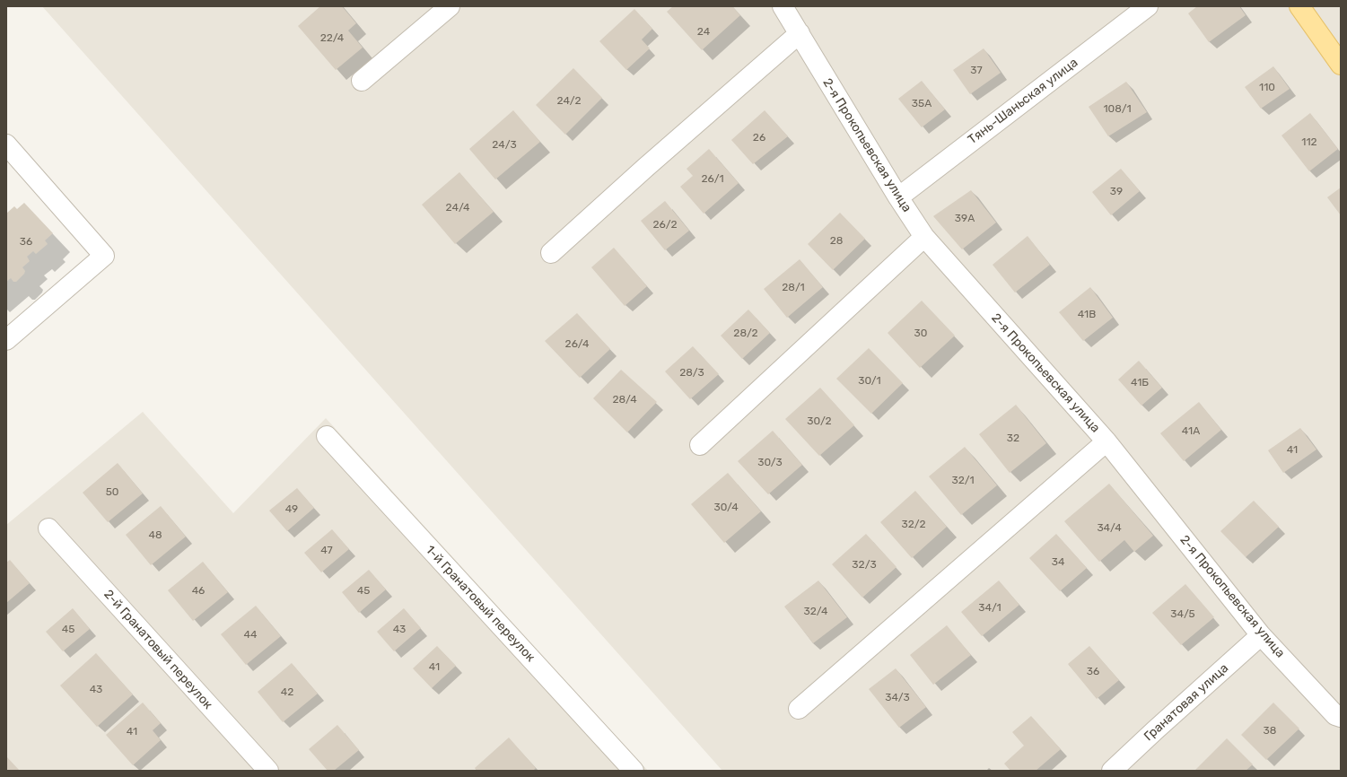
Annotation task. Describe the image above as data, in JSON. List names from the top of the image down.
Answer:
{
  "streets": {
    "street": [
      "Тянь-Шаньская улица",
      "2-я Прокопьевская улица",
      "1-й Гранатовый переулок",
      "2-й Гранатовый переулок",
      "Гранатовая улица"
    ]
  },
  "crossings": [
    ["Тянь-Шаньская улица", "2-я Прокопьевская улица"],
    ["2-я Прокопьевская улица", "Гранатовая улица"]
  ],
  "house_numbers": [
    "24",
    "22/4",
    "37",
    "110",
    "24/2",
    "35А",
    "108/1",
    "26",
    "112",
    "24/3",
    "26/1",
    "39",
    "24/4",
    "39А",
    "26/2",
    "28",
    "36",
    "28/1",
    "41В",
    "28/2",
    "30",
    "26/4",
    "28/3",
    "30/1",
    "41Б",
    "28/4",
    "30/2",
    "41А",
    "32",
    "41",
    "30/3",
    "32/1",
    "50",
    "30/4",
    "49",
    "32/2",
    "34/4",
    "48",
    "47",
    "34",
    "32/3",
    "46",
    "45",
    "34/1",
    "32/4",
    "34/5",
    "45",
    "43",
    "44",
    "41",
    "36",
    "43",
    "42",
    "34/3",
    "38",
    "41"
  ]
}
